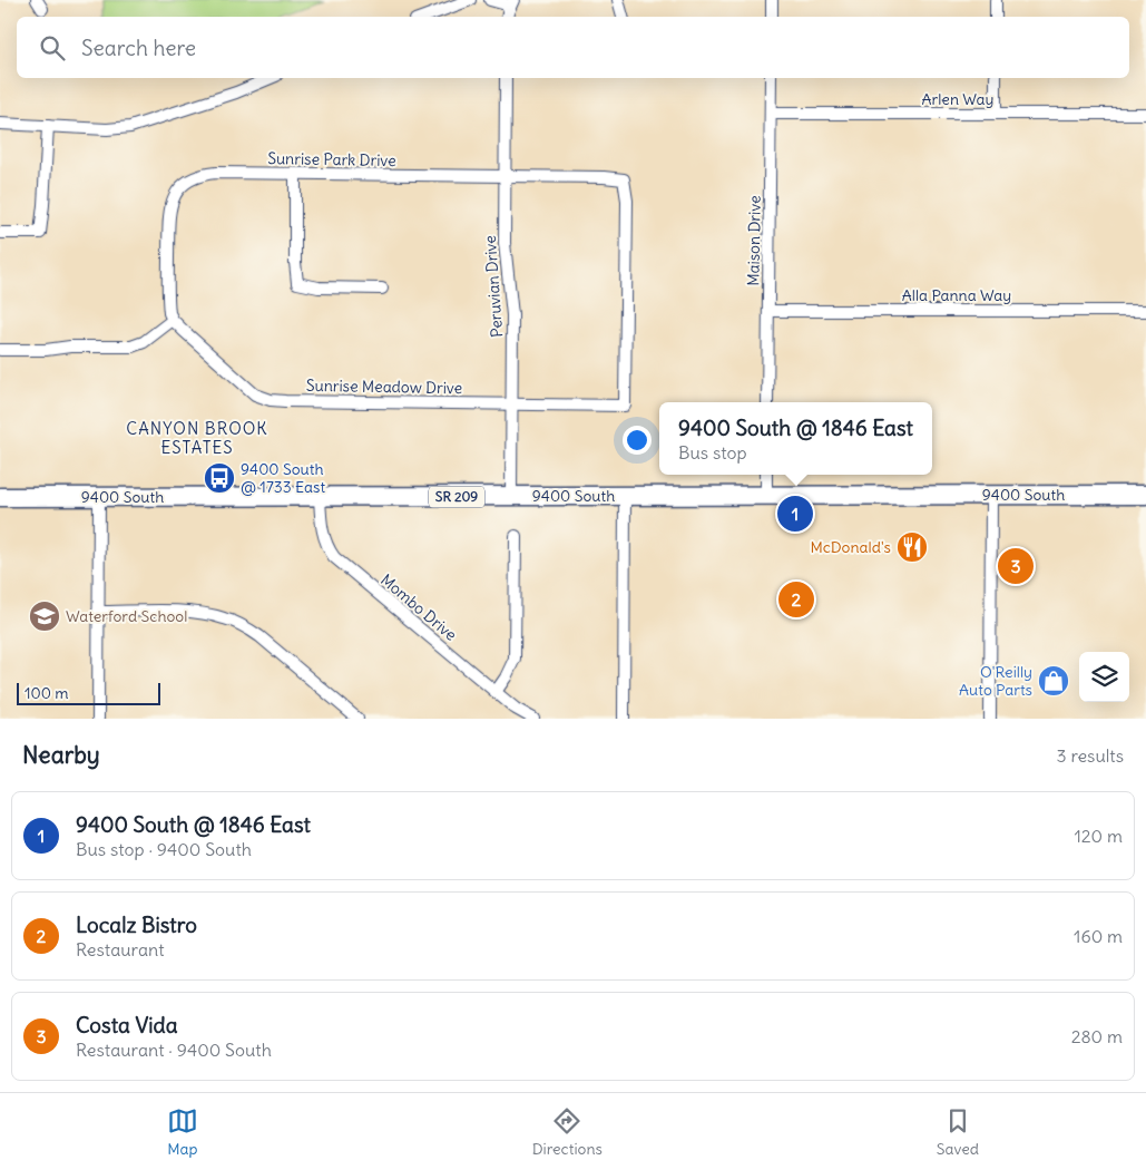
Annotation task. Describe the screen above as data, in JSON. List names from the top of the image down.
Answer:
{
  "streets": {
    "main road": ["9400 South", "SR 209"],
    "street": [
      "Arlen Way",
      "Sunrise Park Drive",
      "Maison Drive",
      "Peruvian Drive",
      "Alla Panna Way",
      "Sunrise Meadow Drive",
      "Mombo Drive"
    ]
  },
  "crossings": [
    ["Arlen Way", "Maison Drive"],
    ["Sunrise Park Drive", "Peruvian Drive"],
    ["Sunrise Park Drive", "Sunrise Meadow Drive"],
    ["Maison Drive", "Alla Panna Way"],
    ["Peruvian Drive", "Sunrise Meadow Drive"],
    ["Peruvian Drive", "9400 South"],
    ["9400 South", "Mombo Drive"]
  ],
  "districts": ["CANYON BROOK ESTATES"],
  "places": {
    "bus stop": ["9400 South @ 1733 East"],
    "restaurant": ["McDonald's"],
    "school or university": ["Waterford School"],
    "shop": ["O'Reilly Auto Parts"]
  },
  "scale_bar": "100 m",
  "page": {
    "search": "Search here",
    "popup": ["9400 South @ 1846 East", "Bus stop"],
    "pins": ["1", "3", "2"],
    "scale": "100 m",
    "heading": ["Nearby", "3 results"],
    "list": [
      {
        "mark": "1",
        "name": "9400 South @ 1846 East",
        "note": "Bus stop · 9400 South",
        "value": "120 m"
      },
      {
        "mark": "2",
        "name": "Localz Bistro",
        "note": "Restaurant",
        "value": "160 m"
      },
      {
        "mark": "3",
        "name": "Costa Vida",
        "note": "Restaurant · 9400 South",
        "value": "280 m"
      }
    ],
    "nav": ["Map", "Directions", "Saved"]
  }
}
